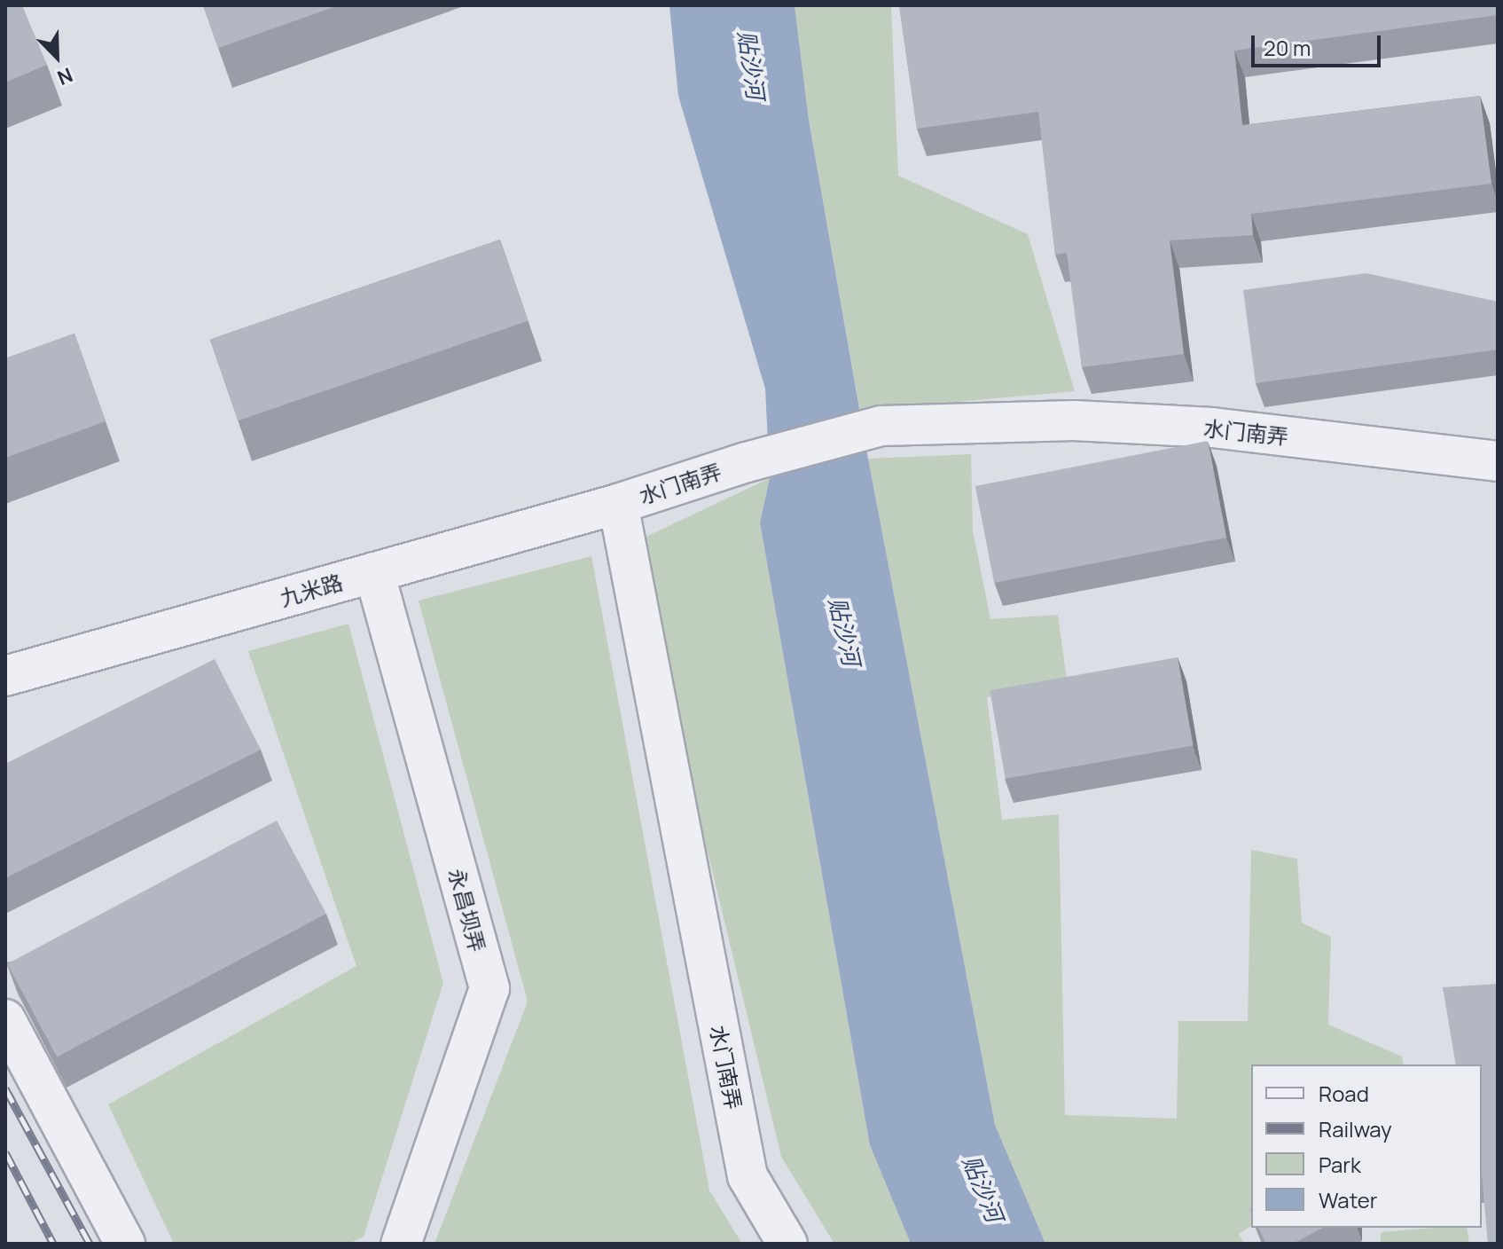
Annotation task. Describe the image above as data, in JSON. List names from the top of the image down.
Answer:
{
  "streets": {
    "street": ["水门南弄", "九米路", "永昌坝弄"]
  },
  "crossings": [
    ["水门南弄", "九米路"],
    ["九米路", "永昌坝弄"]
  ],
  "water": ["贴沙河"],
  "legend": [
    "Road",
    "Railway",
    "Park",
    "Water"
  ],
  "scale_bar": "20 m",
  "north": "bottom right"
}
